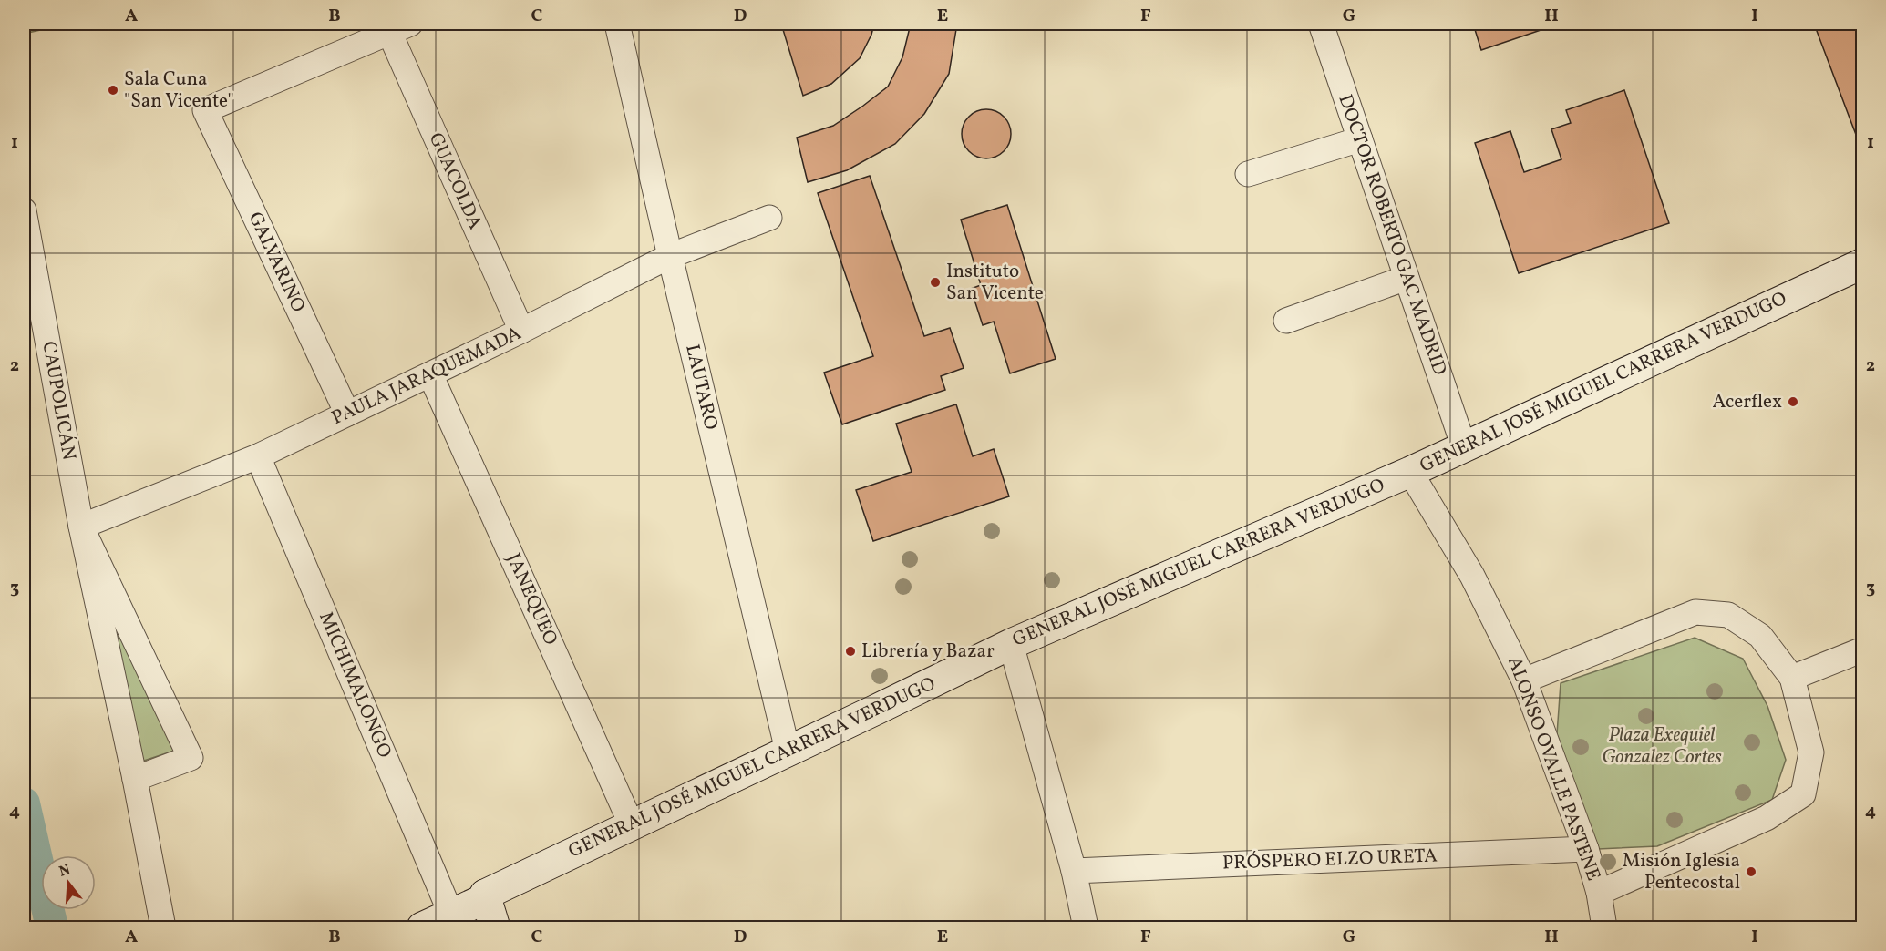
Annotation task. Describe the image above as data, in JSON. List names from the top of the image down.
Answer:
{
  "streets": {
    "street": [
      "GUACOLDA",
      "DOCTOR ROBERTO GAC MADRID",
      "GALVARINO",
      "PAULA JARAQUEMADA",
      "GENERAL JOSÉ MIGUEL CARRERA VERDUGO",
      "LAUTARO",
      "CAUPOLICÁN",
      "JANEQUEO",
      "MICHIMALONGO",
      "ALONSO OVALLE PASTENE",
      "PRÓSPERO ELZO URETA"
    ]
  },
  "crossings": [
    ["GUACOLDA", "GALVARINO"],
    ["GUACOLDA", "PAULA JARAQUEMADA"],
    ["DOCTOR ROBERTO GAC MADRID", "GENERAL JOSÉ MIGUEL CARRERA VERDUGO"],
    ["GALVARINO", "PAULA JARAQUEMADA"],
    ["PAULA JARAQUEMADA", "LAUTARO"],
    ["PAULA JARAQUEMADA", "CAUPOLICÁN"],
    ["PAULA JARAQUEMADA", "JANEQUEO"],
    ["PAULA JARAQUEMADA", "MICHIMALONGO"],
    ["GENERAL JOSÉ MIGUEL CARRERA VERDUGO", "LAUTARO"],
    ["GENERAL JOSÉ MIGUEL CARRERA VERDUGO", "JANEQUEO"],
    ["GENERAL JOSÉ MIGUEL CARRERA VERDUGO", "MICHIMALONGO"],
    ["GENERAL JOSÉ MIGUEL CARRERA VERDUGO", "ALONSO OVALLE PASTENE"],
    ["ALONSO OVALLE PASTENE", "PRÓSPERO ELZO URETA"]
  ],
  "parks": ["Plaza Exequiel Gonzalez Cortes"],
  "places": [
    "Sala Cuna \"San Vicente\"",
    "Instituto San Vicente",
    "Acerflex",
    "Librería y Bazar",
    "Misión Iglesia Pentecostal"
  ],
  "north": "top",
  "grid": {
    "columns": [
      "A",
      "B",
      "C",
      "D",
      "E",
      "F",
      "G",
      "H",
      "I"
    ],
    "rows": [
      "1",
      "2",
      "3",
      "4"
    ]
  }
}
